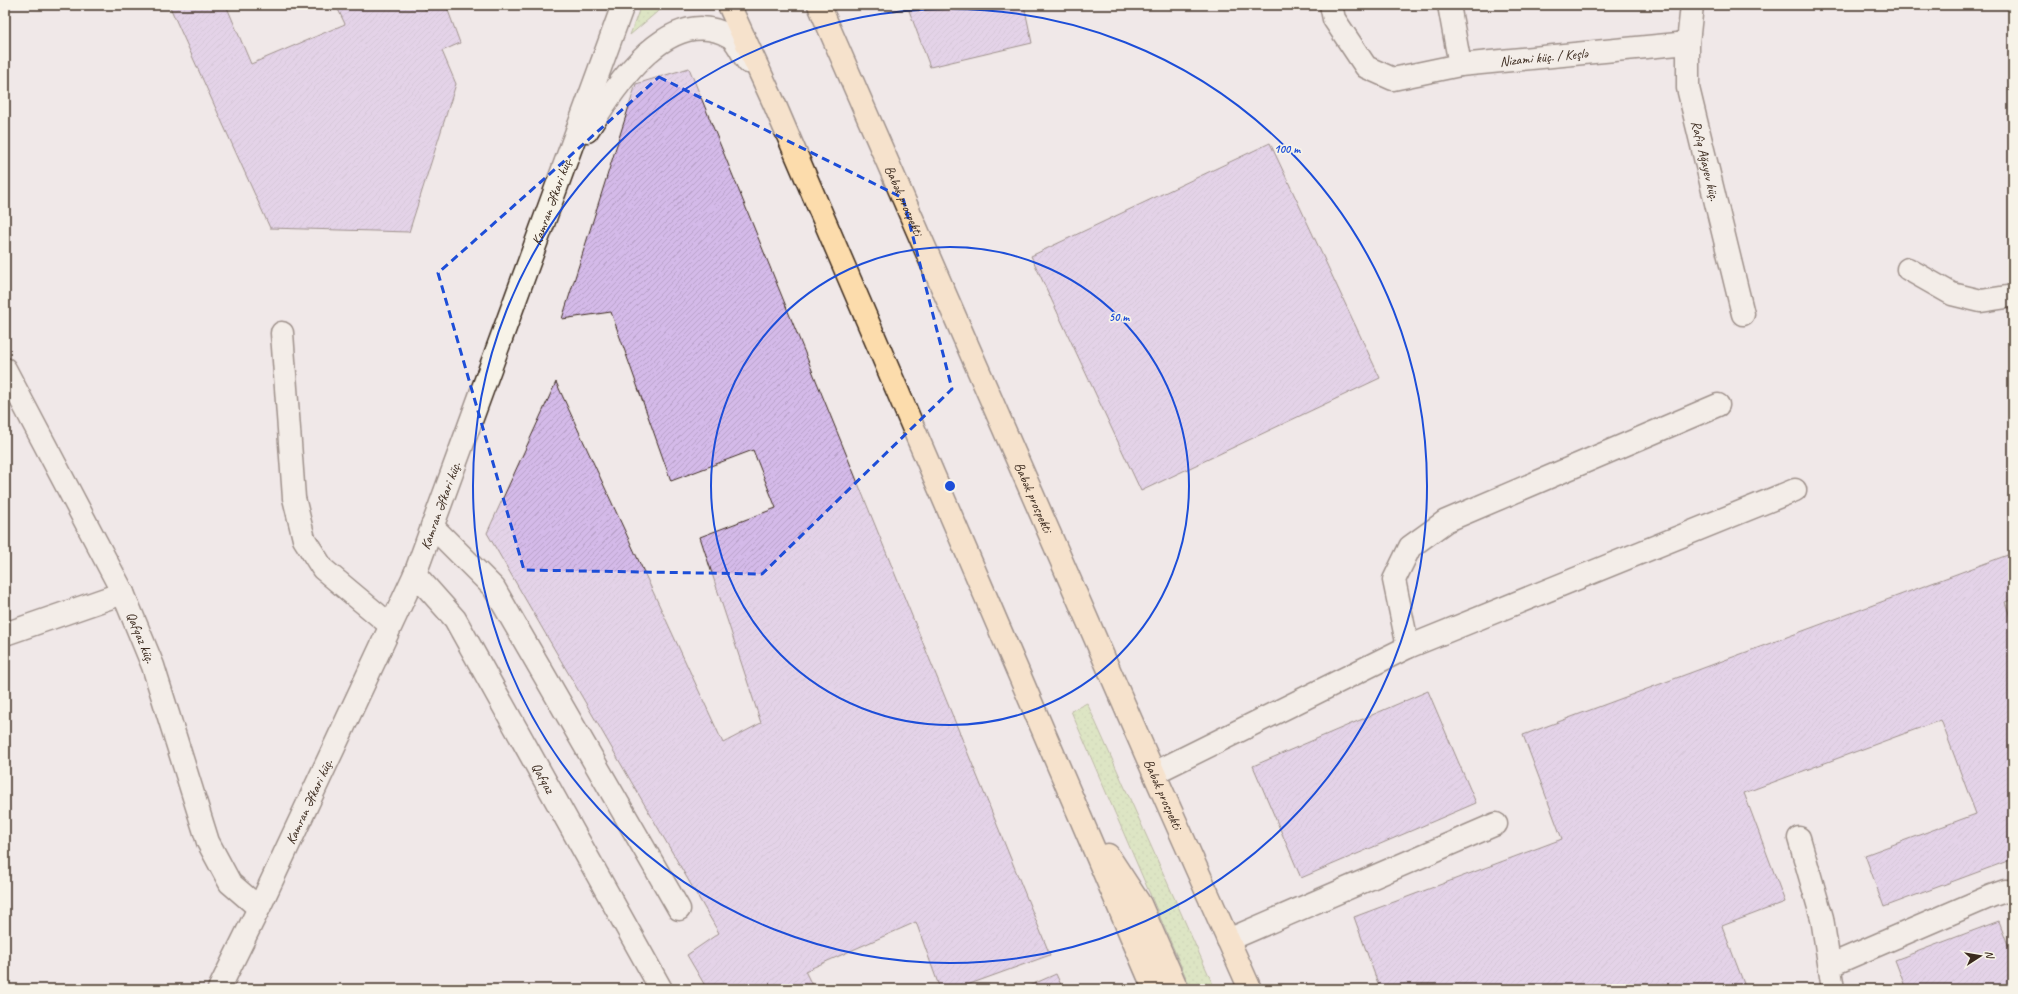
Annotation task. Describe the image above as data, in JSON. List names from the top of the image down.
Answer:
{
  "streets": {
    "main road": ["Babək prospekti"],
    "street": [
      "Nizami küç. / Keşlə",
      "Rafiq Ağayev küç.",
      "Kamran Əfkari küç.",
      "Qafqaz küç.",
      "Qafqaz"
    ]
  },
  "crossings": [
    ["Nizami küç. / Keşlə", "Rafiq Ağayev küç."],
    ["Kamran Əfkari küç.", "Qafqaz küç."],
    ["Kamran Əfkari küç.", "Qafqaz"]
  ],
  "north": "right",
  "rings": ["100 m", "50 m"]
}
